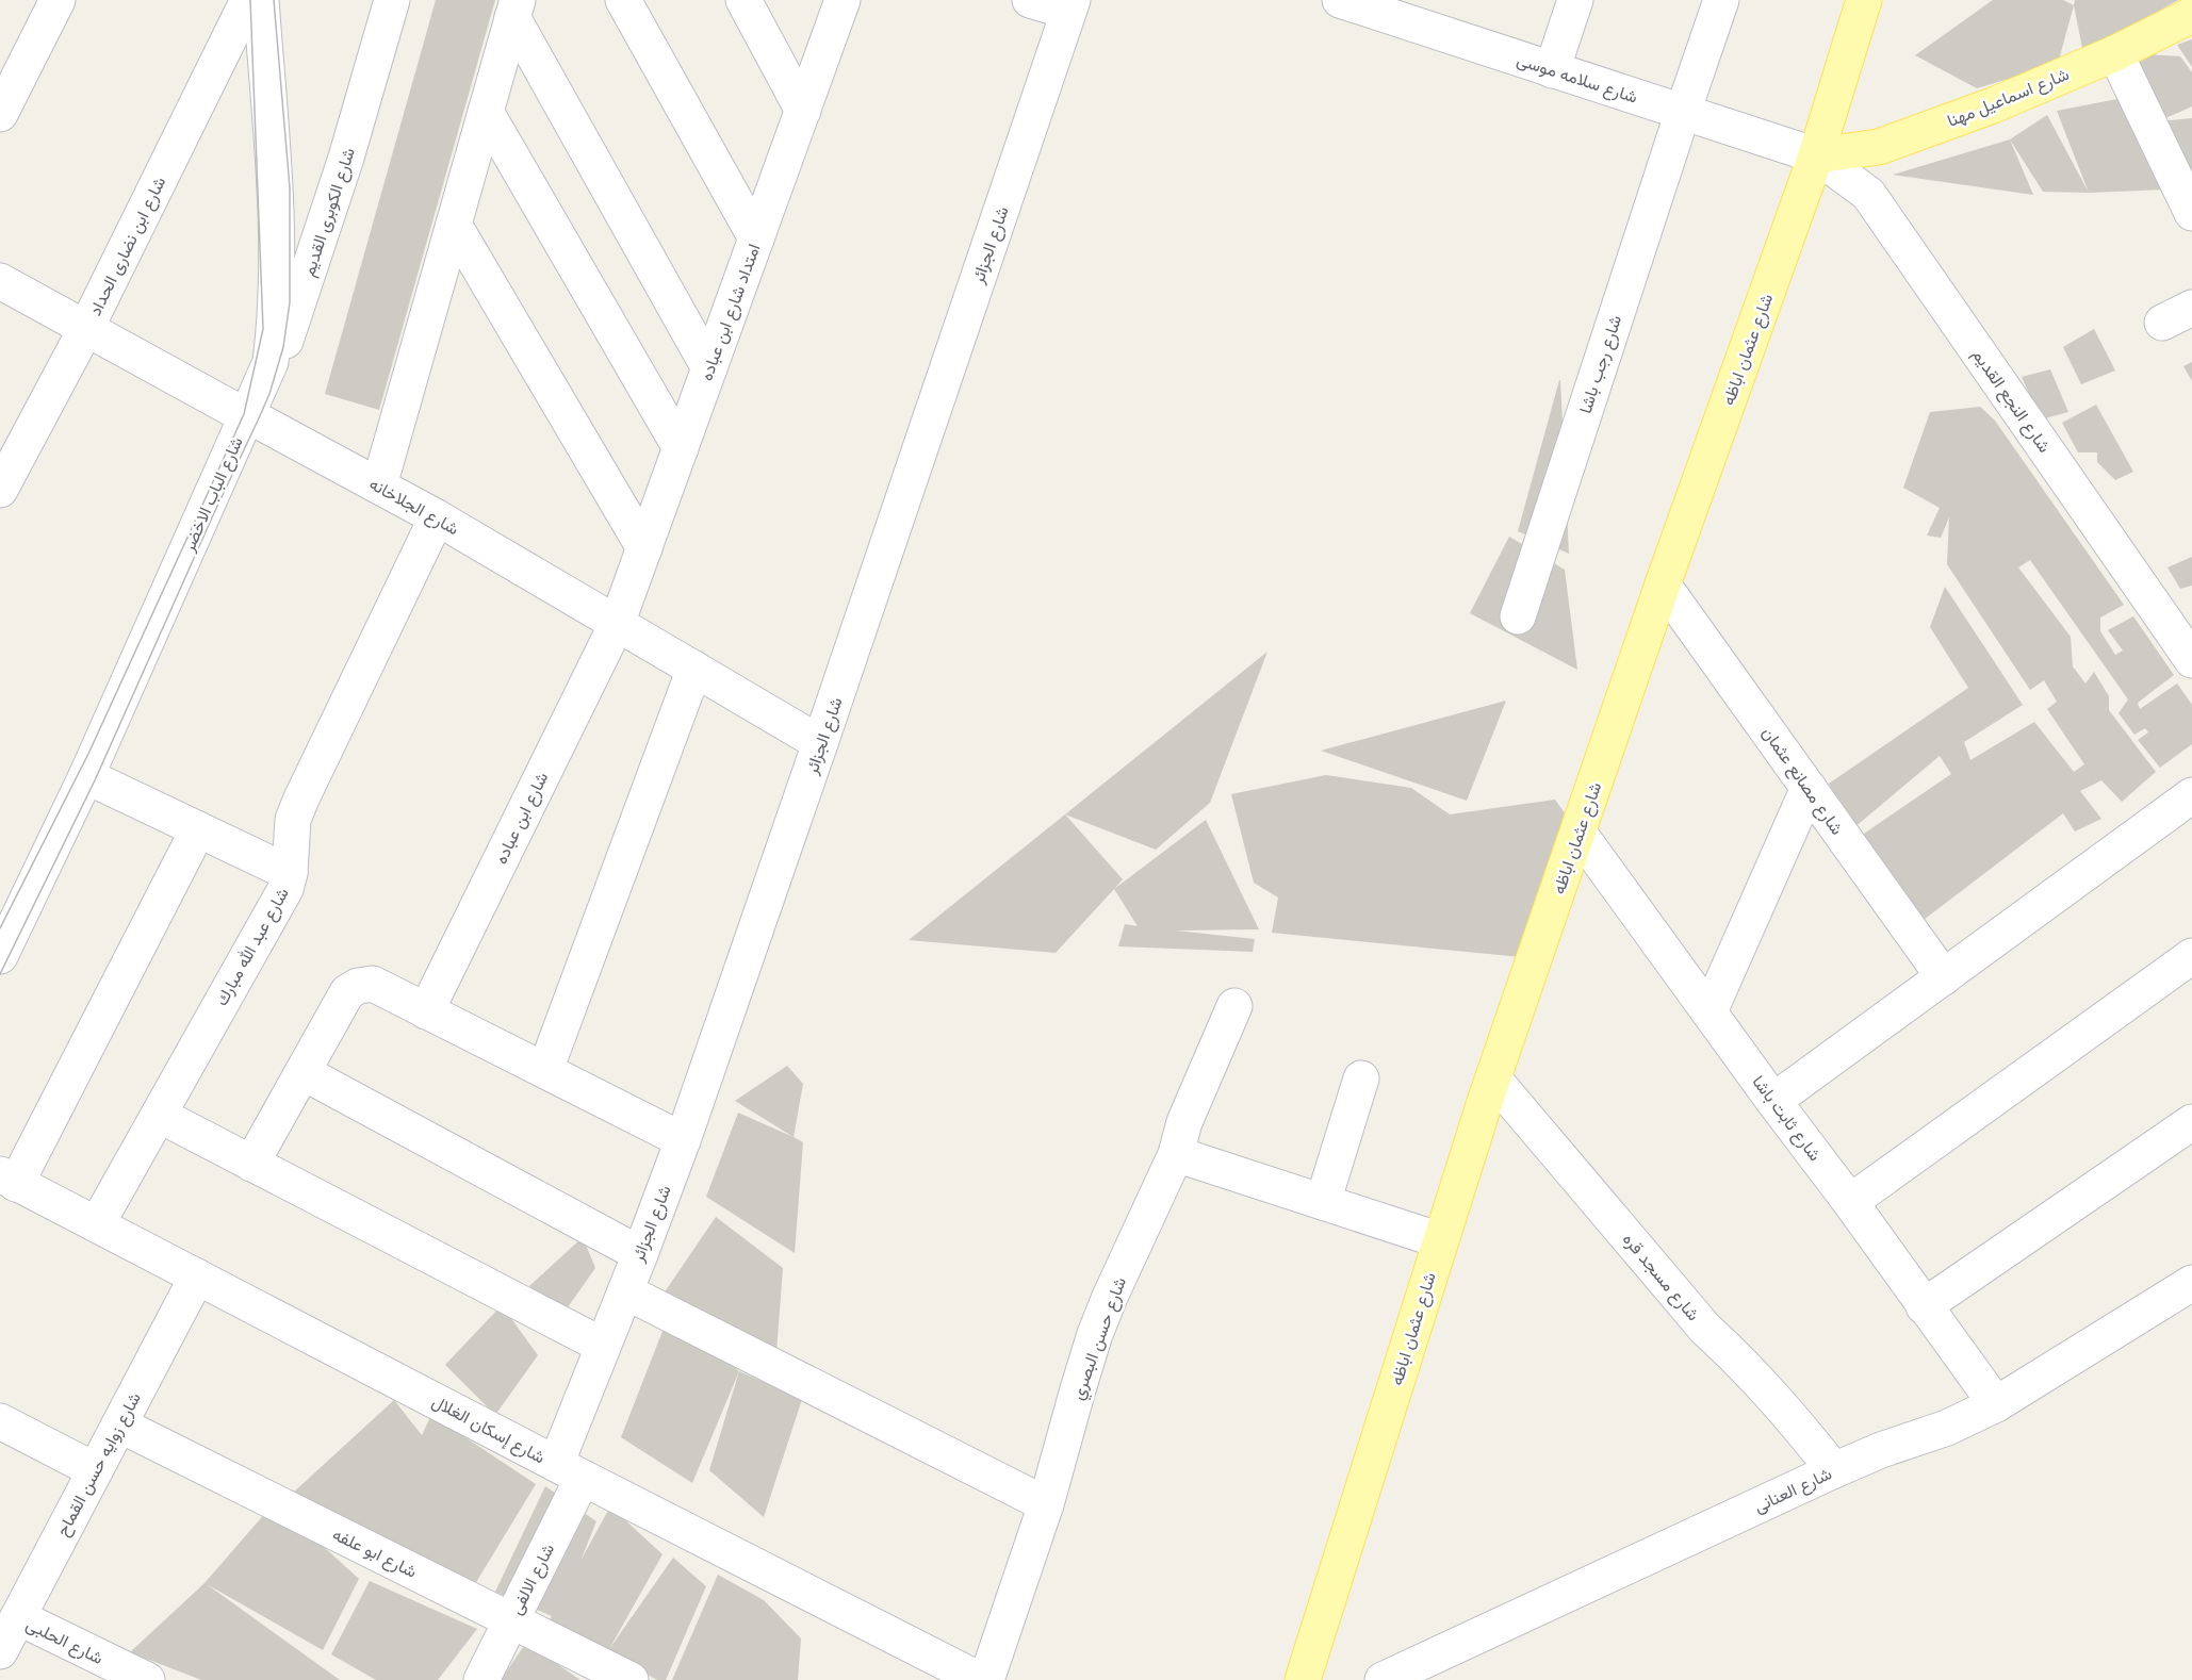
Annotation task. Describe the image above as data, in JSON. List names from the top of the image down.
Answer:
{
  "streets": {
    "main road": ["شارع اسماعيل مهنا", "شارع عثمان اباظه"],
    "street": [
      "شارع سلامه موسى",
      "شارع الكوبرى القديم",
      "شارع الجزائر",
      "شارع ابن نضارى الحداد",
      "امتداد شارع ابن عباده",
      "شارع رجب باشا",
      "شارع النجع القديم",
      "شارع الباب الاخضر",
      "شارع الجلاخانه",
      "شارع مصانع عثمان",
      "شارع ابن عباده",
      "شارع عبد الله مبارك",
      "شارع ثابت باشا",
      "شارع مسجد قره",
      "شارع حسن البصري",
      "شارع إسكان الغلال",
      "شارع زوايه حسن القماح",
      "شارع العنانى",
      "شارع ابو علفه",
      "شارع الالفى",
      "شارع الحلبى"
    ]
  },
  "crossings": [
    ["شارع سلامه موسى", "شارع اسماعيل مهنا"],
    ["شارع سلامه موسى", "شارع عثمان اباظه"],
    ["شارع سلامه موسى", "شارع رجب باشا"],
    ["شارع سلامه موسى", "شارع النجع القديم"],
    ["شارع اسماعيل مهنا", "شارع عثمان اباظه"],
    ["شارع اسماعيل مهنا", "شارع النجع القديم"],
    ["شارع الكوبرى القديم", "شارع الباب الاخضر"],
    ["شارع الكوبرى القديم", "شارع الجلاخانه"],
    ["شارع الجزائر", "شارع الجلاخانه"],
    ["شارع الجزائر", "شارع إسكان الغلال"],
    ["شارع الجزائر", "شارع الالفى"],
    ["شارع ابن نضارى الحداد", "شارع الجلاخانه"],
    ["امتداد شارع ابن عباده", "شارع الجلاخانه"],
    ["امتداد شارع ابن عباده", "شارع ابن عباده"],
    ["شارع عثمان اباظه", "شارع النجع القديم"],
    ["شارع عثمان اباظه", "شارع مصانع عثمان"],
    ["شارع عثمان اباظه", "شارع ثابت باشا"],
    ["شارع عثمان اباظه", "شارع مسجد قره"],
    ["شارع الباب الاخضر", "شارع الجلاخانه"],
    ["شارع الجلاخانه", "شارع ابن عباده"],
    ["شارع الجلاخانه", "شارع عبد الله مبارك"],
    ["شارع عبد الله مبارك", "شارع إسكان الغلال"],
    ["شارع ثابت باشا", "شارع العنانى"],
    ["شارع مسجد قره", "شارع العنانى"],
    ["شارع إسكان الغلال", "شارع زوايه حسن القماح"],
    ["شارع إسكان الغلال", "شارع الالفى"],
    ["شارع زوايه حسن القماح", "شارع ابو علفه"],
    ["شارع زوايه حسن القماح", "شارع الحلبى"],
    ["شارع ابو علفه", "شارع الالفى"]
  ]
}
